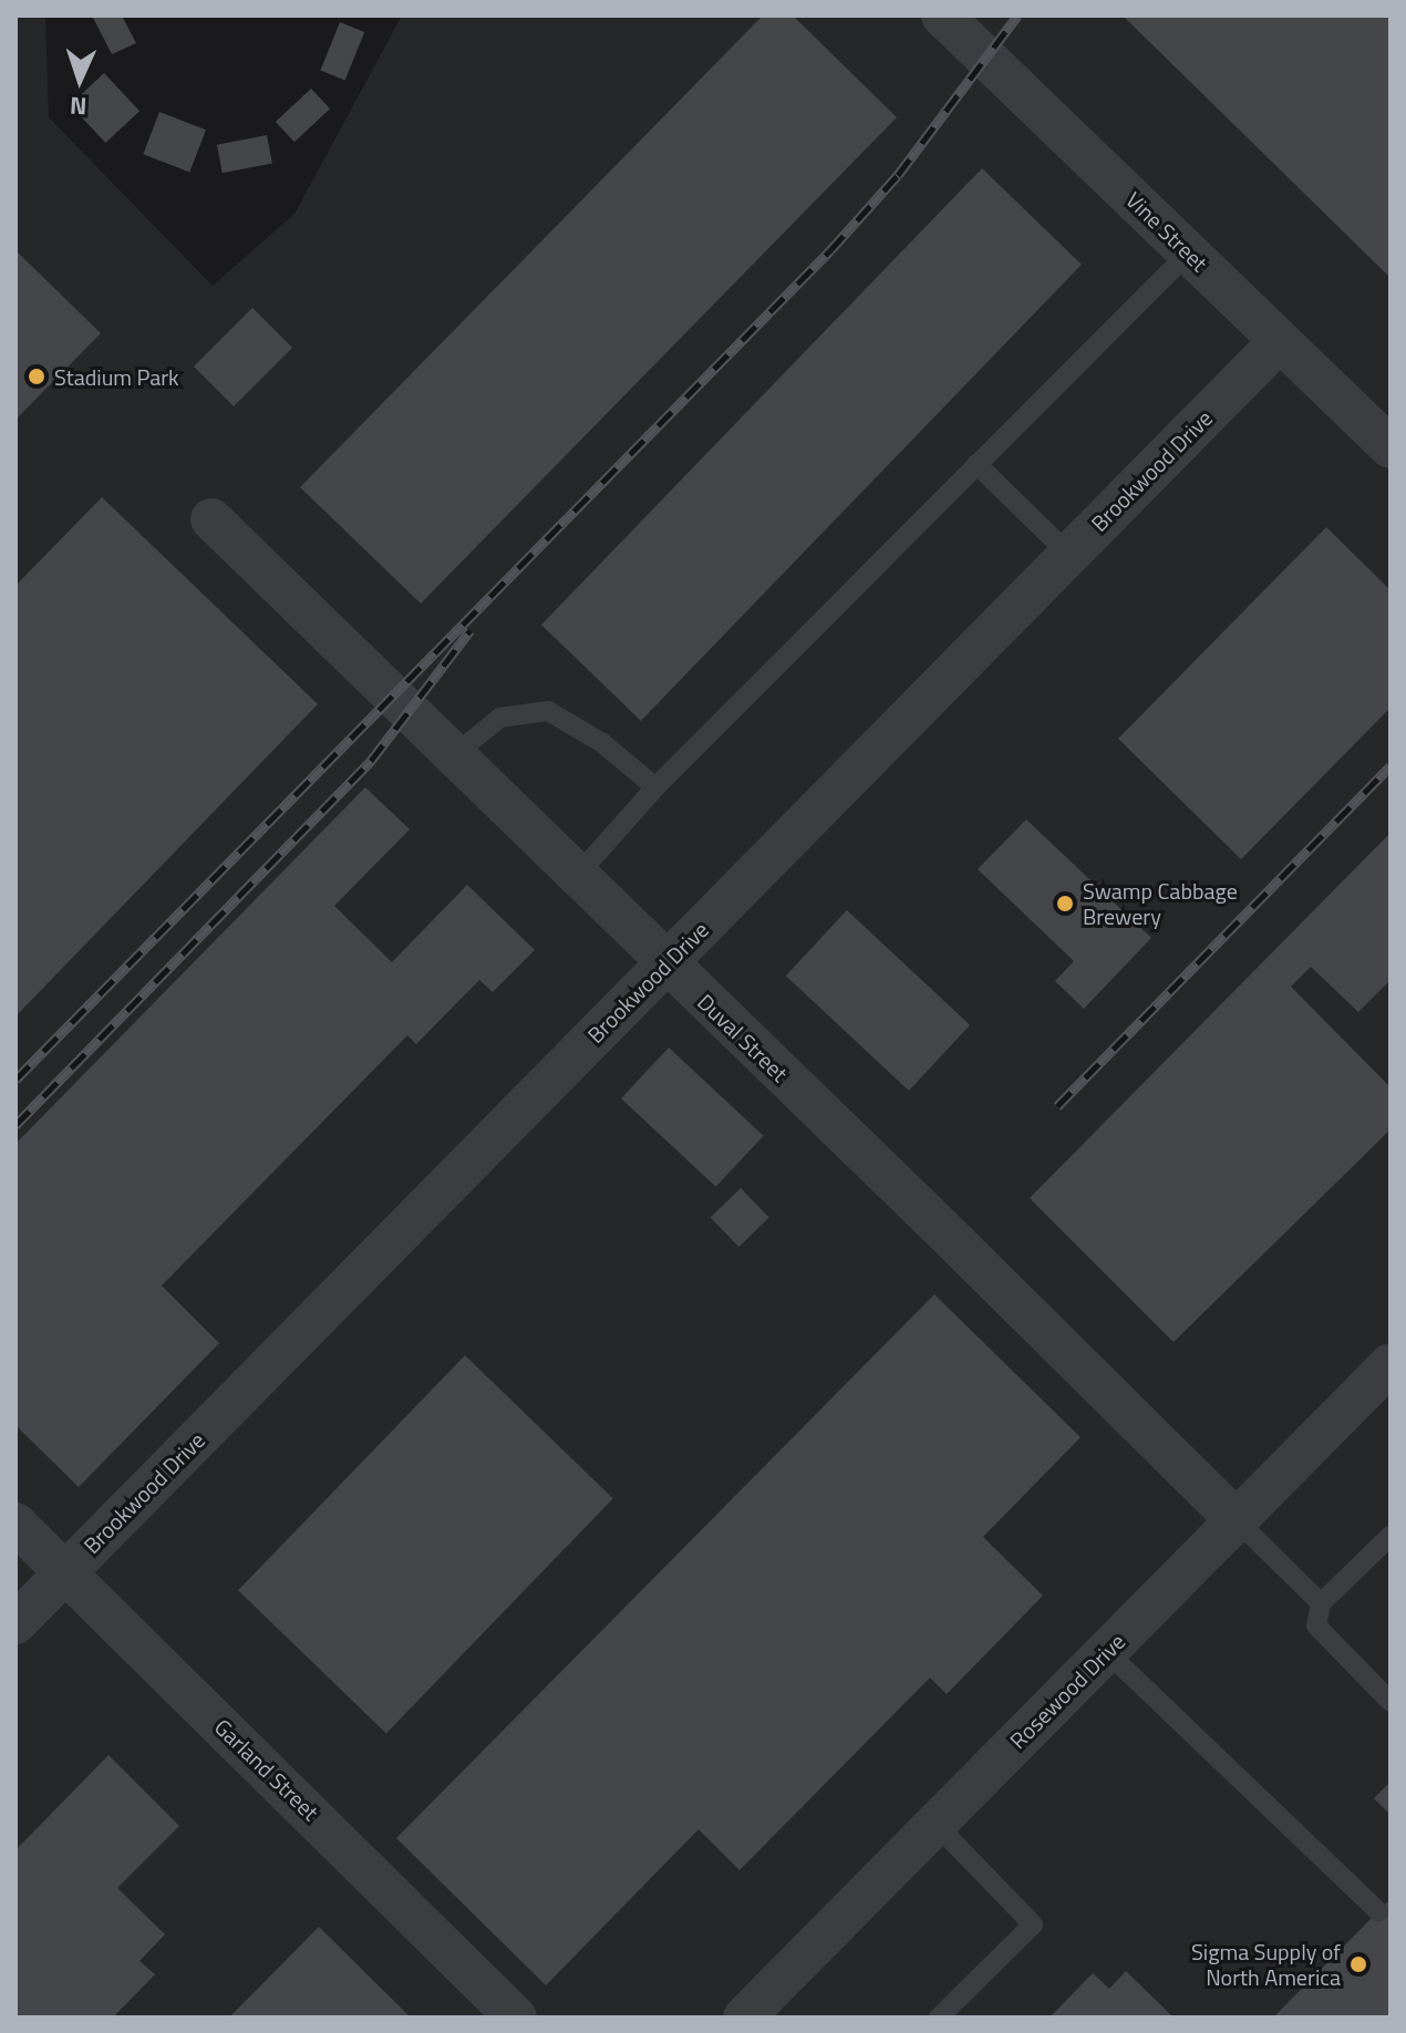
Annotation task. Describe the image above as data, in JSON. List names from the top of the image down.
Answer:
{
  "streets": {
    "street": [
      "Vine Street",
      "Brookwood Drive",
      "Duval Street",
      "Rosewood Drive",
      "Garland Street"
    ]
  },
  "crossings": [
    ["Vine Street", "Brookwood Drive"],
    ["Brookwood Drive", "Duval Street"],
    ["Brookwood Drive", "Garland Street"],
    ["Duval Street", "Rosewood Drive"]
  ],
  "places": ["Stadium Park", "Swamp Cabbage Brewery", "Sigma Supply of North America"],
  "north": "bottom"
}
